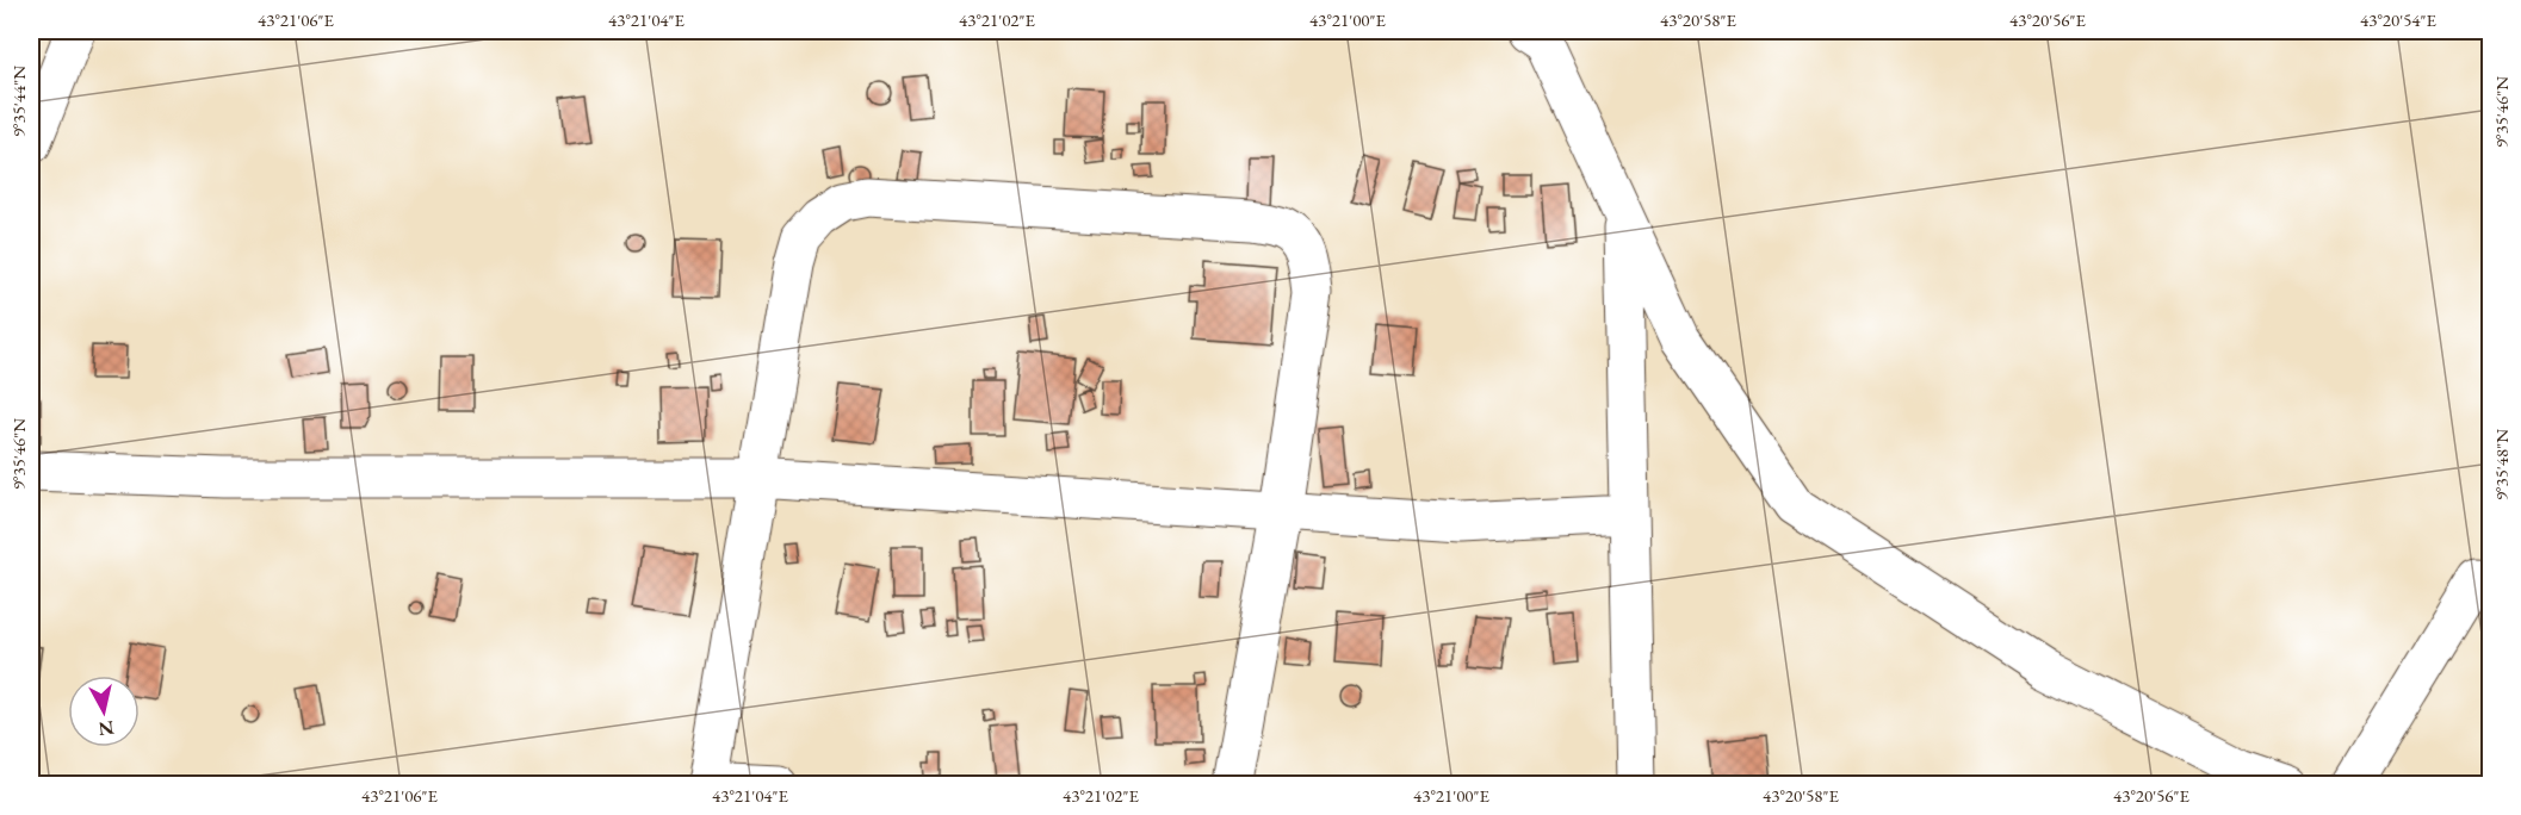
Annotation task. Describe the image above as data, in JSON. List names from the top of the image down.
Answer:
{
  "north": "bottom",
  "coordinates": [
    "43°21'06\"E",
    "43°21'04\"E",
    "43°21'02\"E",
    "43°21'00\"E",
    "43°20'58\"E",
    "43°20'56\"E",
    "43°20'54\"E",
    "9°35'44\"N",
    "9°35'46\"N",
    "9°35'48\"N"
  ]
}
